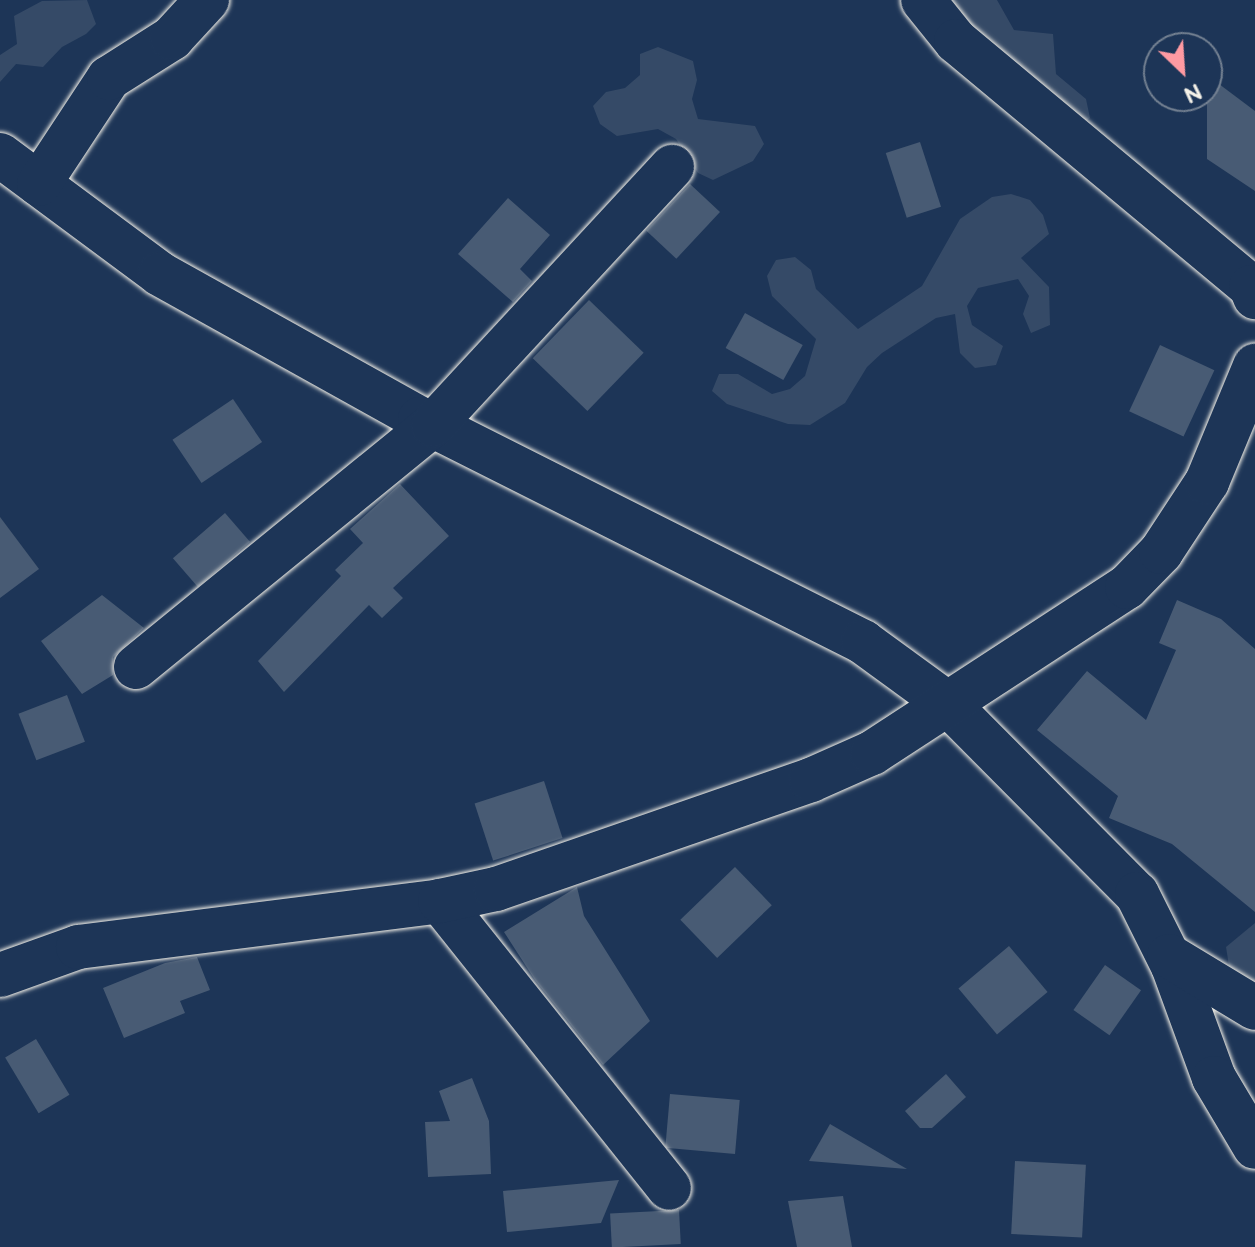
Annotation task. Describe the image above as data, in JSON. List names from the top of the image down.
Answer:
{
  "north": "bottom right"
}
